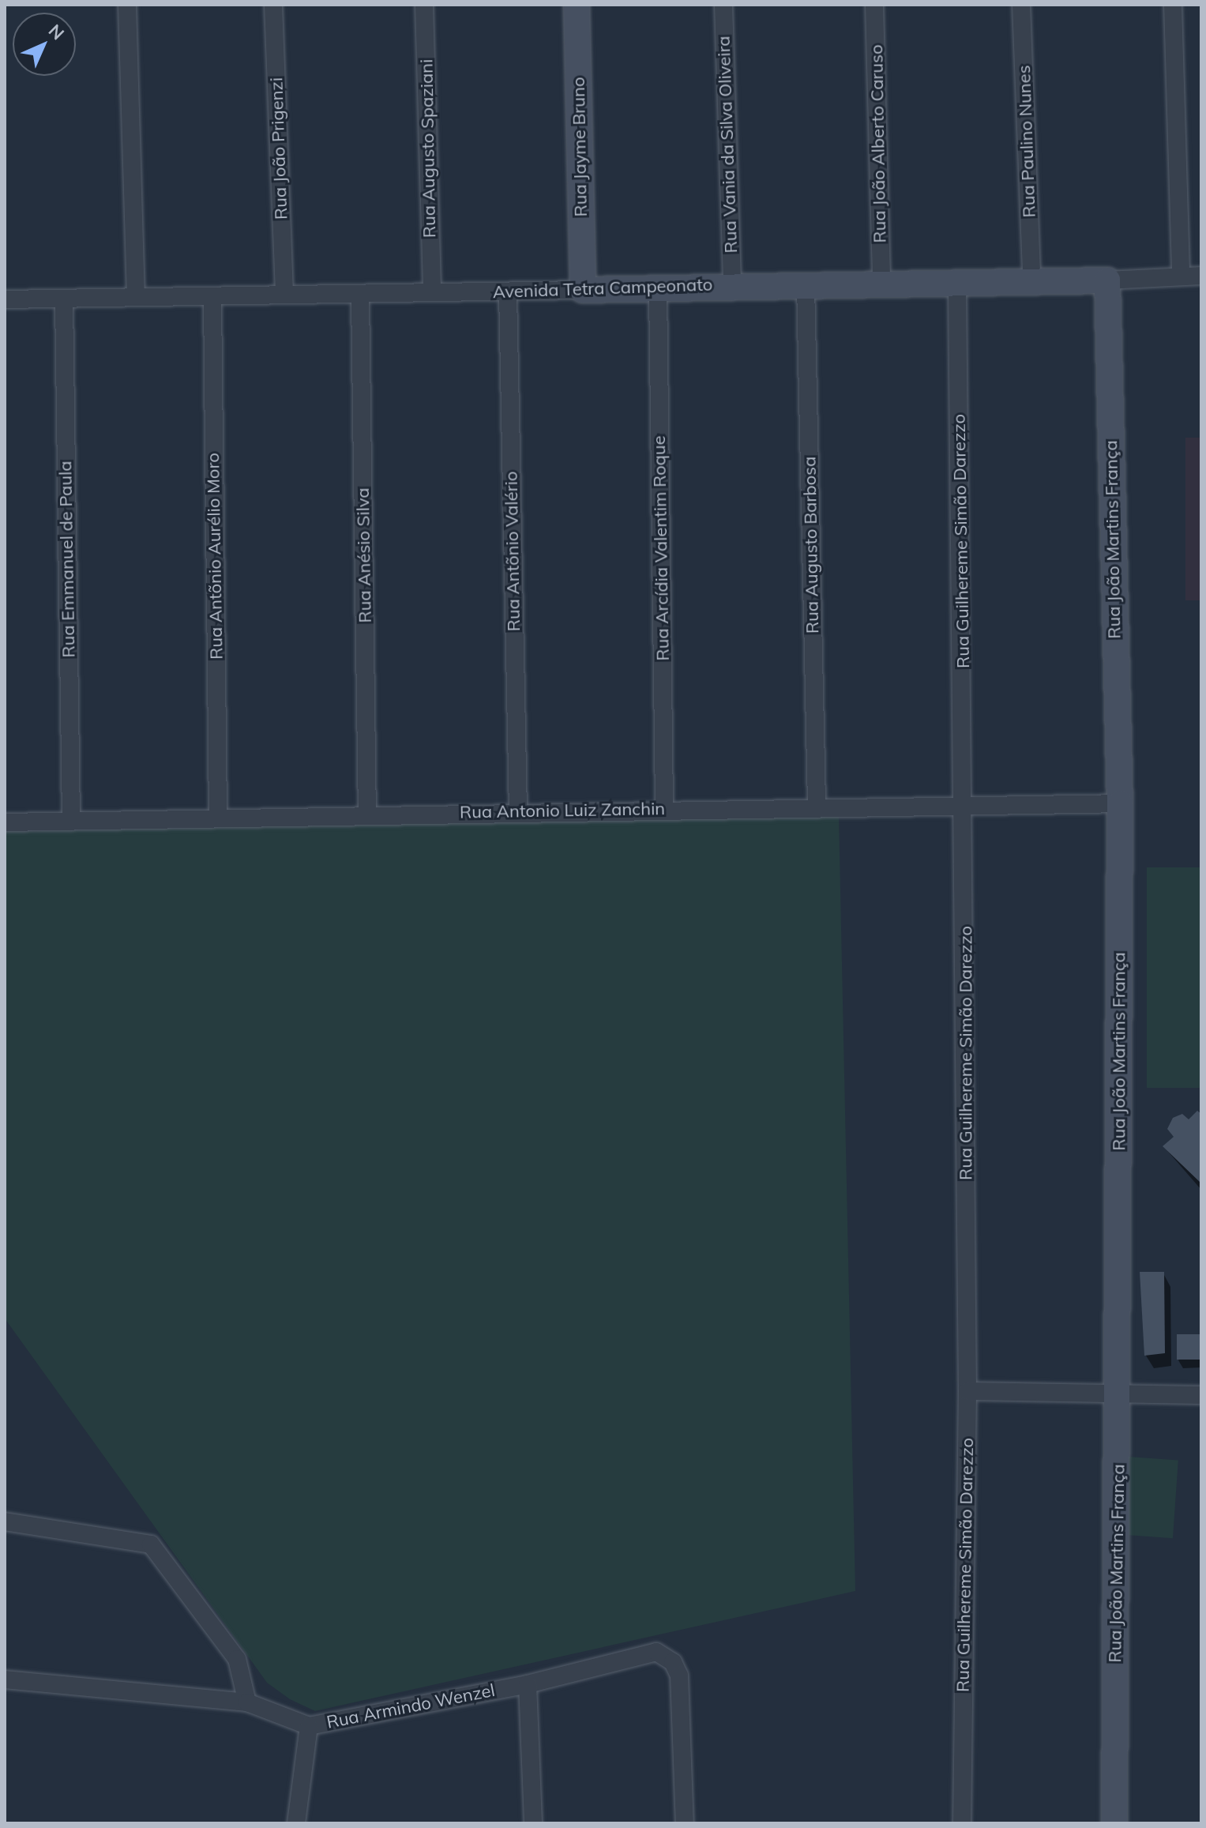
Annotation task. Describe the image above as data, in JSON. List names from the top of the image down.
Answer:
{
  "streets": {
    "main road": ["Rua Jayme Bruno", "Avenida Tetra Campeonato", "Rua João Martins França"],
    "street": [
      "Rua Paulino Nunes",
      "Rua João Alberto Caruso",
      "Rua Vania da Silva Oliveira",
      "Rua João Prigenzi",
      "Rua Augusto Spaziani",
      "Rua Guilhereme Simão Darezzo",
      "Rua Augusto Barbosa",
      "Rua Arcídia Valentim Roque",
      "Rua Antõnio Valério",
      "Rua Anésio Silva",
      "Rua Antõnio Aurélio Moro",
      "Rua Emmanuel de Paula",
      "Rua Antonio Luiz Zanchin",
      "Rua Armindo Wenzel"
    ]
  },
  "crossings": [
    ["Rua Paulino Nunes", "Avenida Tetra Campeonato"],
    ["Rua João Alberto Caruso", "Avenida Tetra Campeonato"],
    ["Rua Vania da Silva Oliveira", "Avenida Tetra Campeonato"],
    ["Rua Jayme Bruno", "Avenida Tetra Campeonato"],
    ["Rua João Prigenzi", "Avenida Tetra Campeonato"],
    ["Rua Augusto Spaziani", "Avenida Tetra Campeonato"],
    ["Avenida Tetra Campeonato", "Rua João Martins França"],
    ["Avenida Tetra Campeonato", "Rua Guilhereme Simão Darezzo"],
    ["Avenida Tetra Campeonato", "Rua Augusto Barbosa"],
    ["Avenida Tetra Campeonato", "Rua Arcídia Valentim Roque"],
    ["Avenida Tetra Campeonato", "Rua Antõnio Valério"],
    ["Avenida Tetra Campeonato", "Rua Anésio Silva"],
    ["Avenida Tetra Campeonato", "Rua Antõnio Aurélio Moro"],
    ["Avenida Tetra Campeonato", "Rua Emmanuel de Paula"],
    ["Rua João Martins França", "Rua Antonio Luiz Zanchin"],
    ["Rua Guilhereme Simão Darezzo", "Rua Antonio Luiz Zanchin"],
    ["Rua Augusto Barbosa", "Rua Antonio Luiz Zanchin"],
    ["Rua Arcídia Valentim Roque", "Rua Antonio Luiz Zanchin"],
    ["Rua Antõnio Valério", "Rua Antonio Luiz Zanchin"],
    ["Rua Anésio Silva", "Rua Antonio Luiz Zanchin"],
    ["Rua Antõnio Aurélio Moro", "Rua Antonio Luiz Zanchin"],
    ["Rua Emmanuel de Paula", "Rua Antonio Luiz Zanchin"]
  ],
  "north": "top right"
}
